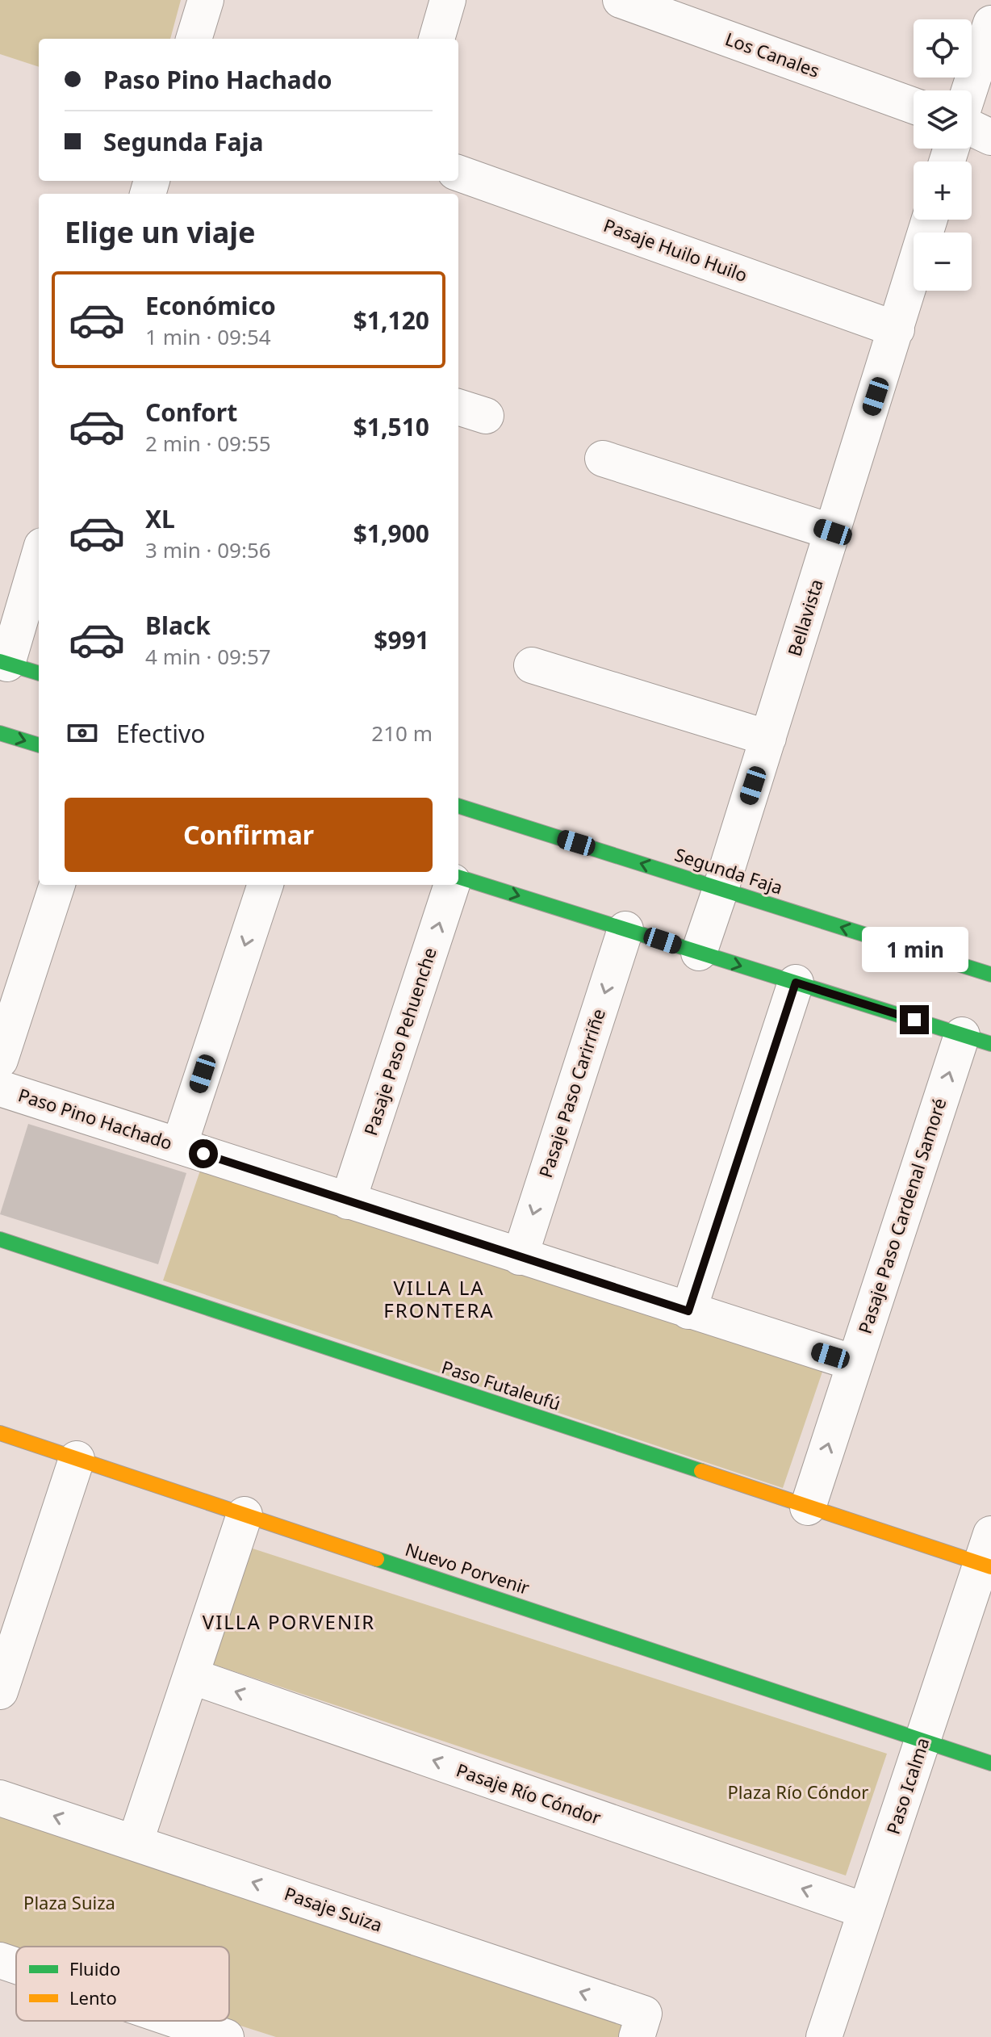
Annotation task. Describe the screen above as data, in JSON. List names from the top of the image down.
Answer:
{
  "streets": {
    "street": [
      "Los Canales",
      "Pasaje Huilo Huilo",
      "Bellavista",
      "Segunda Faja",
      "Pasaje Paso Pehuenche",
      "Pasaje Paso Carirriñe",
      "Paso Pino Hachado",
      "Pasaje Paso Cardenal Samoré",
      "Paso Futaleufú",
      "Nuevo Porvenir",
      "Paso Icalma",
      "Pasaje Río Cóndor",
      "Pasaje Suiza"
    ]
  },
  "crossings": [
    ["Pasaje Huilo Huilo", "Bellavista"],
    ["Bellavista", "Segunda Faja"],
    ["Pasaje Paso Pehuenche", "Paso Pino Hachado"],
    ["Pasaje Paso Carirriñe", "Paso Pino Hachado"],
    ["Paso Pino Hachado", "Pasaje Paso Cardenal Samoré"],
    ["Pasaje Paso Cardenal Samoré", "Paso Futaleufú"],
    ["Paso Futaleufú", "Paso Icalma"],
    ["Nuevo Porvenir", "Paso Icalma"],
    ["Paso Icalma", "Pasaje Río Cóndor"]
  ],
  "one_way": ["Pasaje Río Cóndor", "Pasaje Suiza"],
  "districts": ["VILLA LA FRONTERA", "VILLA PORVENIR"],
  "parks": ["Plaza Río Cóndor", "Plaza Suiza"],
  "legend": ["Fluido", "Lento"],
  "page": {
    "map_buttons": ["+", "−"],
    "banner": ["Paso Pino Hachado", "Segunda Faja"],
    "heading": "Elige un viaje",
    "list": [
      {
        "name": "Económico",
        "note": "1 min · 09:54",
        "value": "$1,120"
      },
      {
        "name": "Confort",
        "note": "2 min · 09:55",
        "value": "$1,510"
      },
      {
        "name": "XL",
        "note": "3 min · 09:56",
        "value": "$1,900"
      },
      {
        "name": "Black",
        "note": "4 min · 09:57",
        "value": "$991"
      }
    ],
    "pay": ["Efectivo", "210 m"],
    "buttons": "Confirmar",
    "bubble": "1 min"
  }
}
